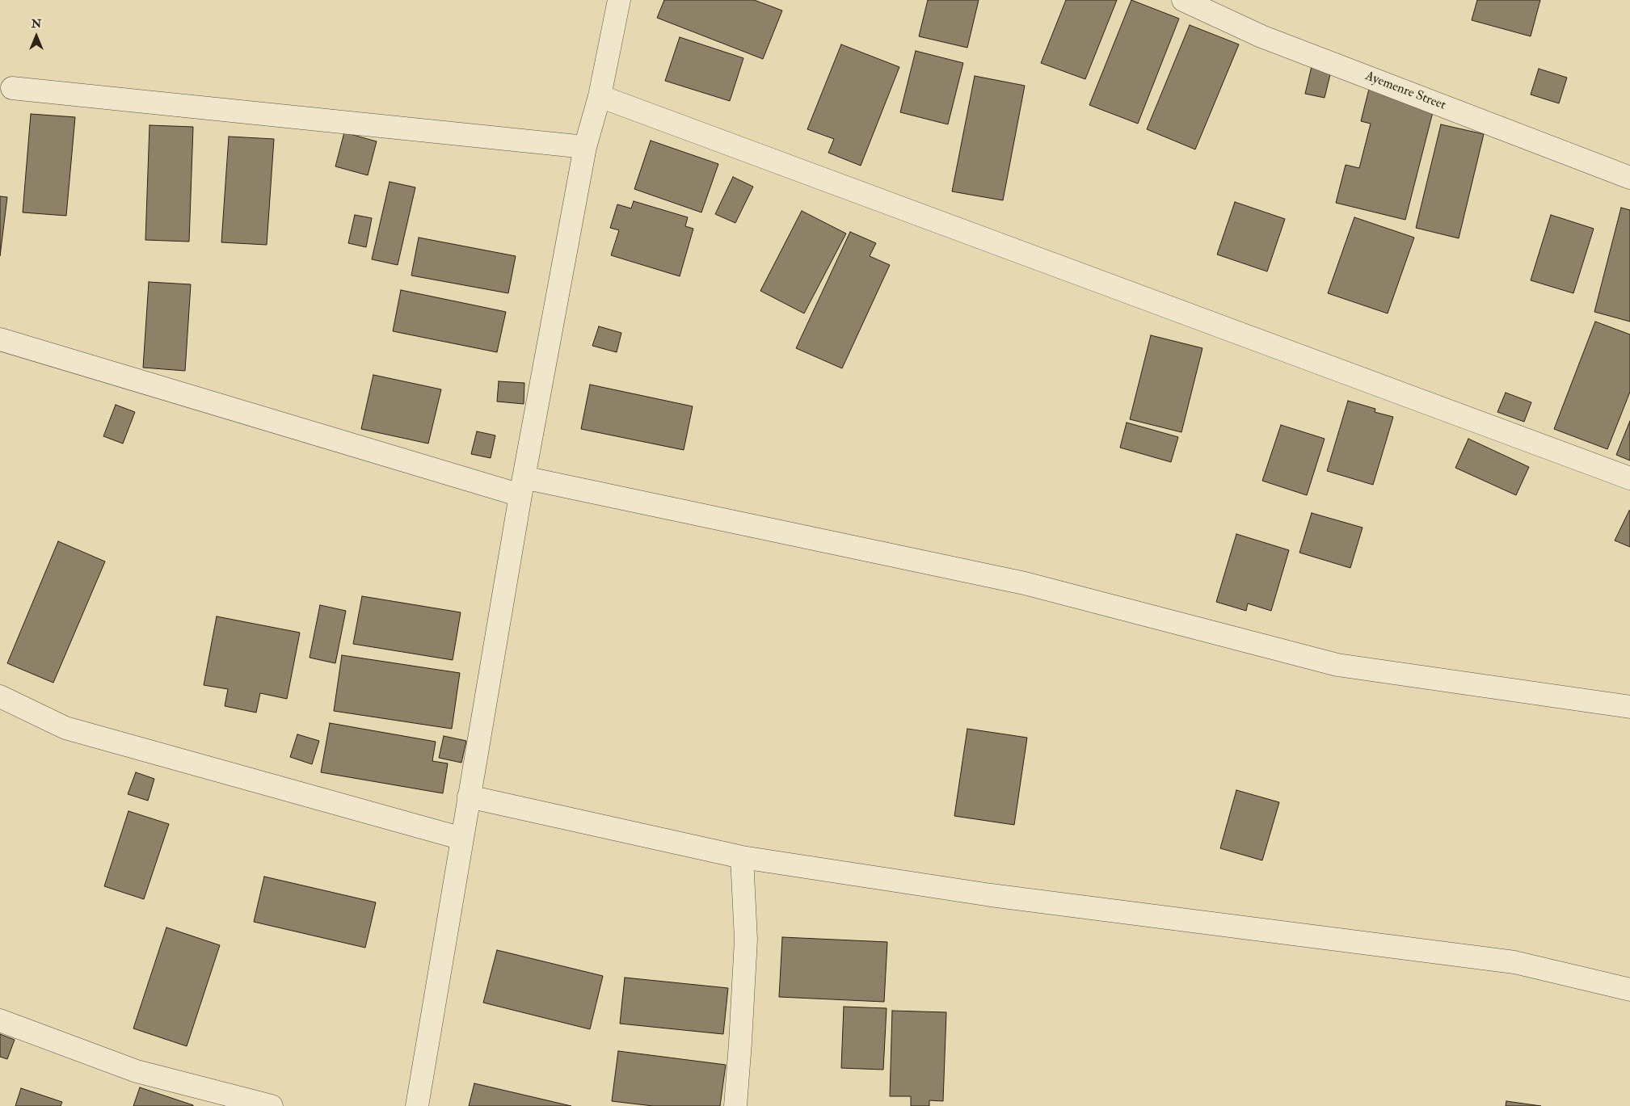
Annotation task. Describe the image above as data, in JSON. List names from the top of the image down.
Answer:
{
  "streets": {
    "street": ["Ayemenre Street"]
  },
  "north": "top"
}
